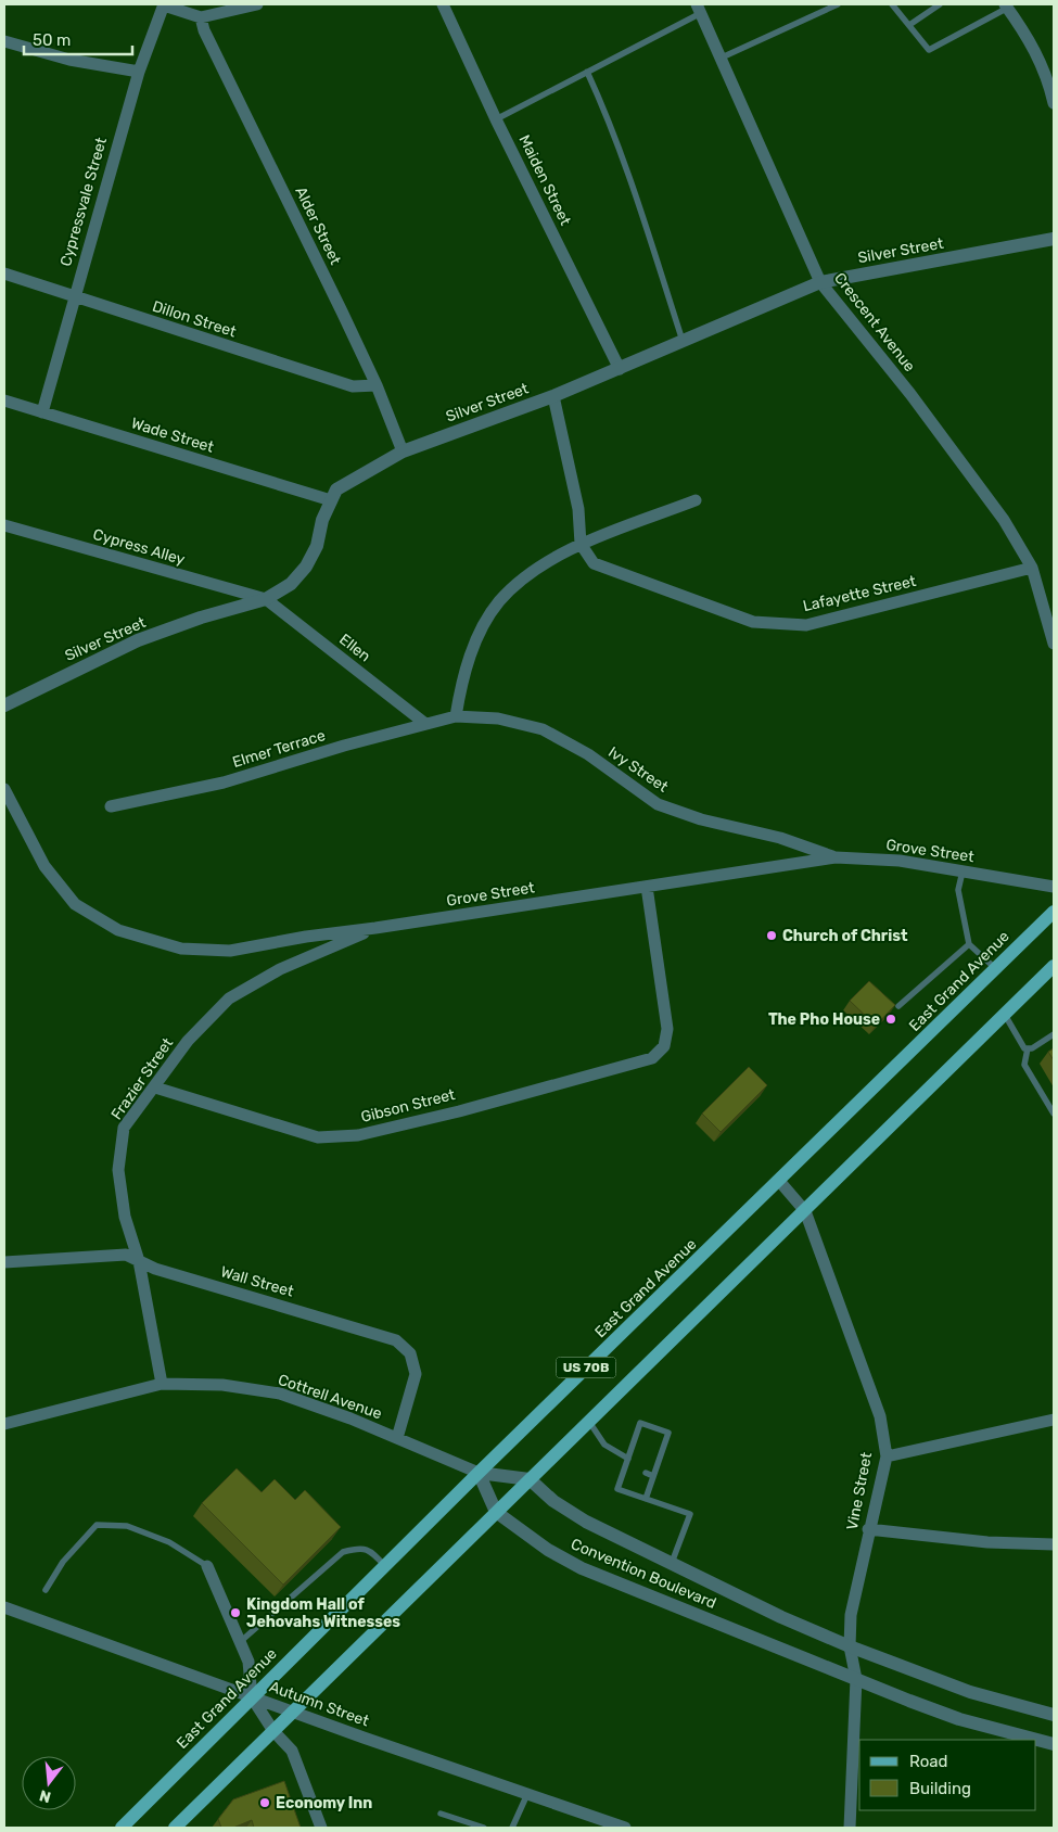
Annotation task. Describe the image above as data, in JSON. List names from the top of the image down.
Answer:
{
  "streets": {
    "main road": ["East Grand Avenue", "US 70B"],
    "street": [
      "Maiden Street",
      "Cypressvale Street",
      "Alder Street",
      "Silver Street",
      "Dillon Street",
      "Crescent Avenue",
      "Wade Street",
      "Cypress Alley",
      "Lafayette Street",
      "Ellen",
      "Elmer Terrace",
      "Ivy Street",
      "Grove Street",
      "Frazier Street",
      "Gibson Street",
      "Wall Street",
      "Cottrell Avenue",
      "Vine Street",
      "Convention Boulevard",
      "Autumn Street"
    ]
  },
  "crossings": [
    ["Maiden Street", "Silver Street"],
    ["Cypressvale Street", "Dillon Street"],
    ["Cypressvale Street", "Wade Street"],
    ["Alder Street", "Silver Street"],
    ["Alder Street", "Dillon Street"],
    ["Silver Street", "Crescent Avenue"],
    ["Silver Street", "Wade Street"],
    ["Silver Street", "Cypress Alley"],
    ["Silver Street", "Ellen"],
    ["Crescent Avenue", "Lafayette Street"],
    ["Cypress Alley", "Ellen"],
    ["Ellen", "Elmer Terrace"],
    ["Elmer Terrace", "Ivy Street"],
    ["Ivy Street", "Grove Street"],
    ["Grove Street", "Frazier Street"],
    ["Grove Street", "Gibson Street"],
    ["East Grand Avenue", "Cottrell Avenue"],
    ["East Grand Avenue", "Vine Street"],
    ["East Grand Avenue", "Convention Boulevard"],
    ["East Grand Avenue", "Autumn Street"],
    ["Frazier Street", "Gibson Street"],
    ["Frazier Street", "Wall Street"],
    ["Frazier Street", "Cottrell Avenue"],
    ["Wall Street", "Cottrell Avenue"],
    ["US 70B", "Vine Street"],
    ["US 70B", "Convention Boulevard"],
    ["US 70B", "Autumn Street"],
    ["Cottrell Avenue", "Convention Boulevard"],
    ["Vine Street", "Convention Boulevard"]
  ],
  "places": [
    "Church of Christ",
    "The Pho House",
    "Kingdom Hall of Jehovahs Witnesses",
    "Economy Inn"
  ],
  "legend": ["Road", "Building"],
  "scale_bar": "50 m",
  "north": "bottom"
}
